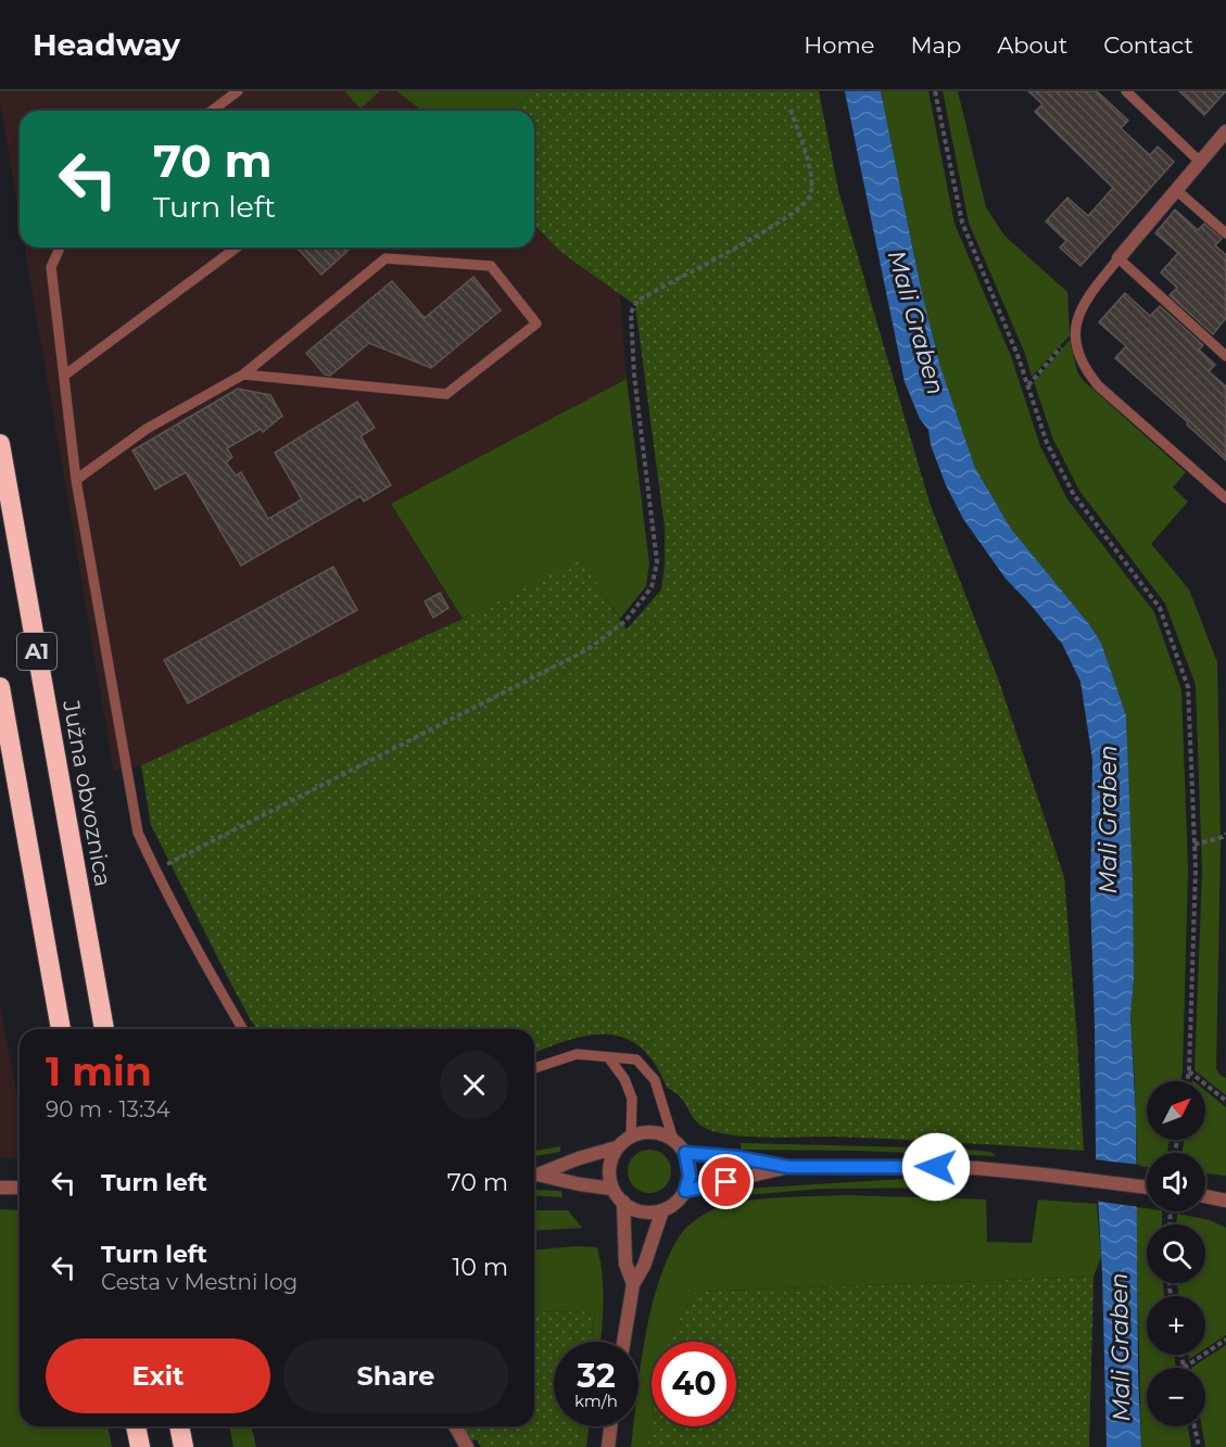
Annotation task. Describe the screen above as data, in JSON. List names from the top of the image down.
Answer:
{
  "streets": {
    "highway": ["A1", "Južna obvoznica"]
  },
  "water": ["Mali Graben"],
  "north": "top right",
  "page": {
    "header": "Headway",
    "nav": [
      "Home",
      "Map",
      "About",
      "Contact"
    ],
    "turn": ["70 m", "Turn left"],
    "heading": ["1 min", "90 m · 13:34"],
    "map_buttons": ["+", "−"],
    "list": [
      {
        "name": "Turn left",
        "value": "70 m"
      },
      {
        "name": "Turn left",
        "note": "Cesta v Mestni log",
        "value": "10 m"
      }
    ],
    "buttons": ["Exit", "Share"],
    "speed": "32 km/h",
    "limit": "40"
  }
}
